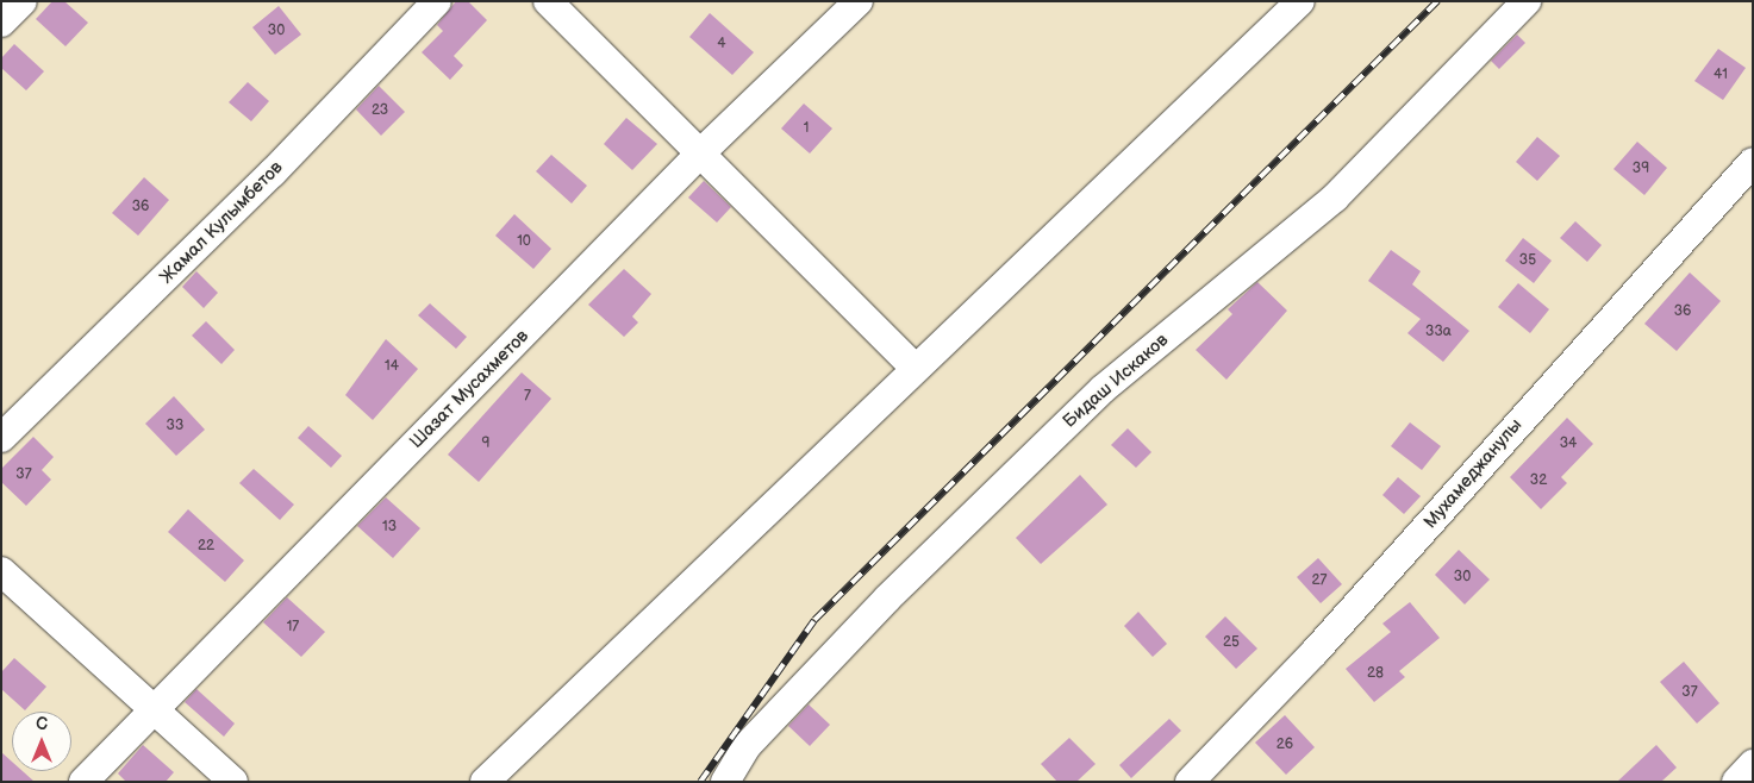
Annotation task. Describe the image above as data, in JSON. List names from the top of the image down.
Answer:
{
  "streets": {
    "street": [
      "Жамал Кулымбетов",
      "Бидаш Искаков",
      "Шазат Мусахметов",
      "Мухамеджанулы"
    ]
  },
  "house_numbers": [
    "30",
    "4",
    "41",
    "23",
    "1",
    "39",
    "36",
    "10",
    "35",
    "36",
    "33а",
    "14",
    "7",
    "33",
    "9",
    "34",
    "37",
    "32",
    "13",
    "22",
    "30",
    "27",
    "17",
    "25",
    "28",
    "37",
    "26"
  ],
  "north": "top"
}
